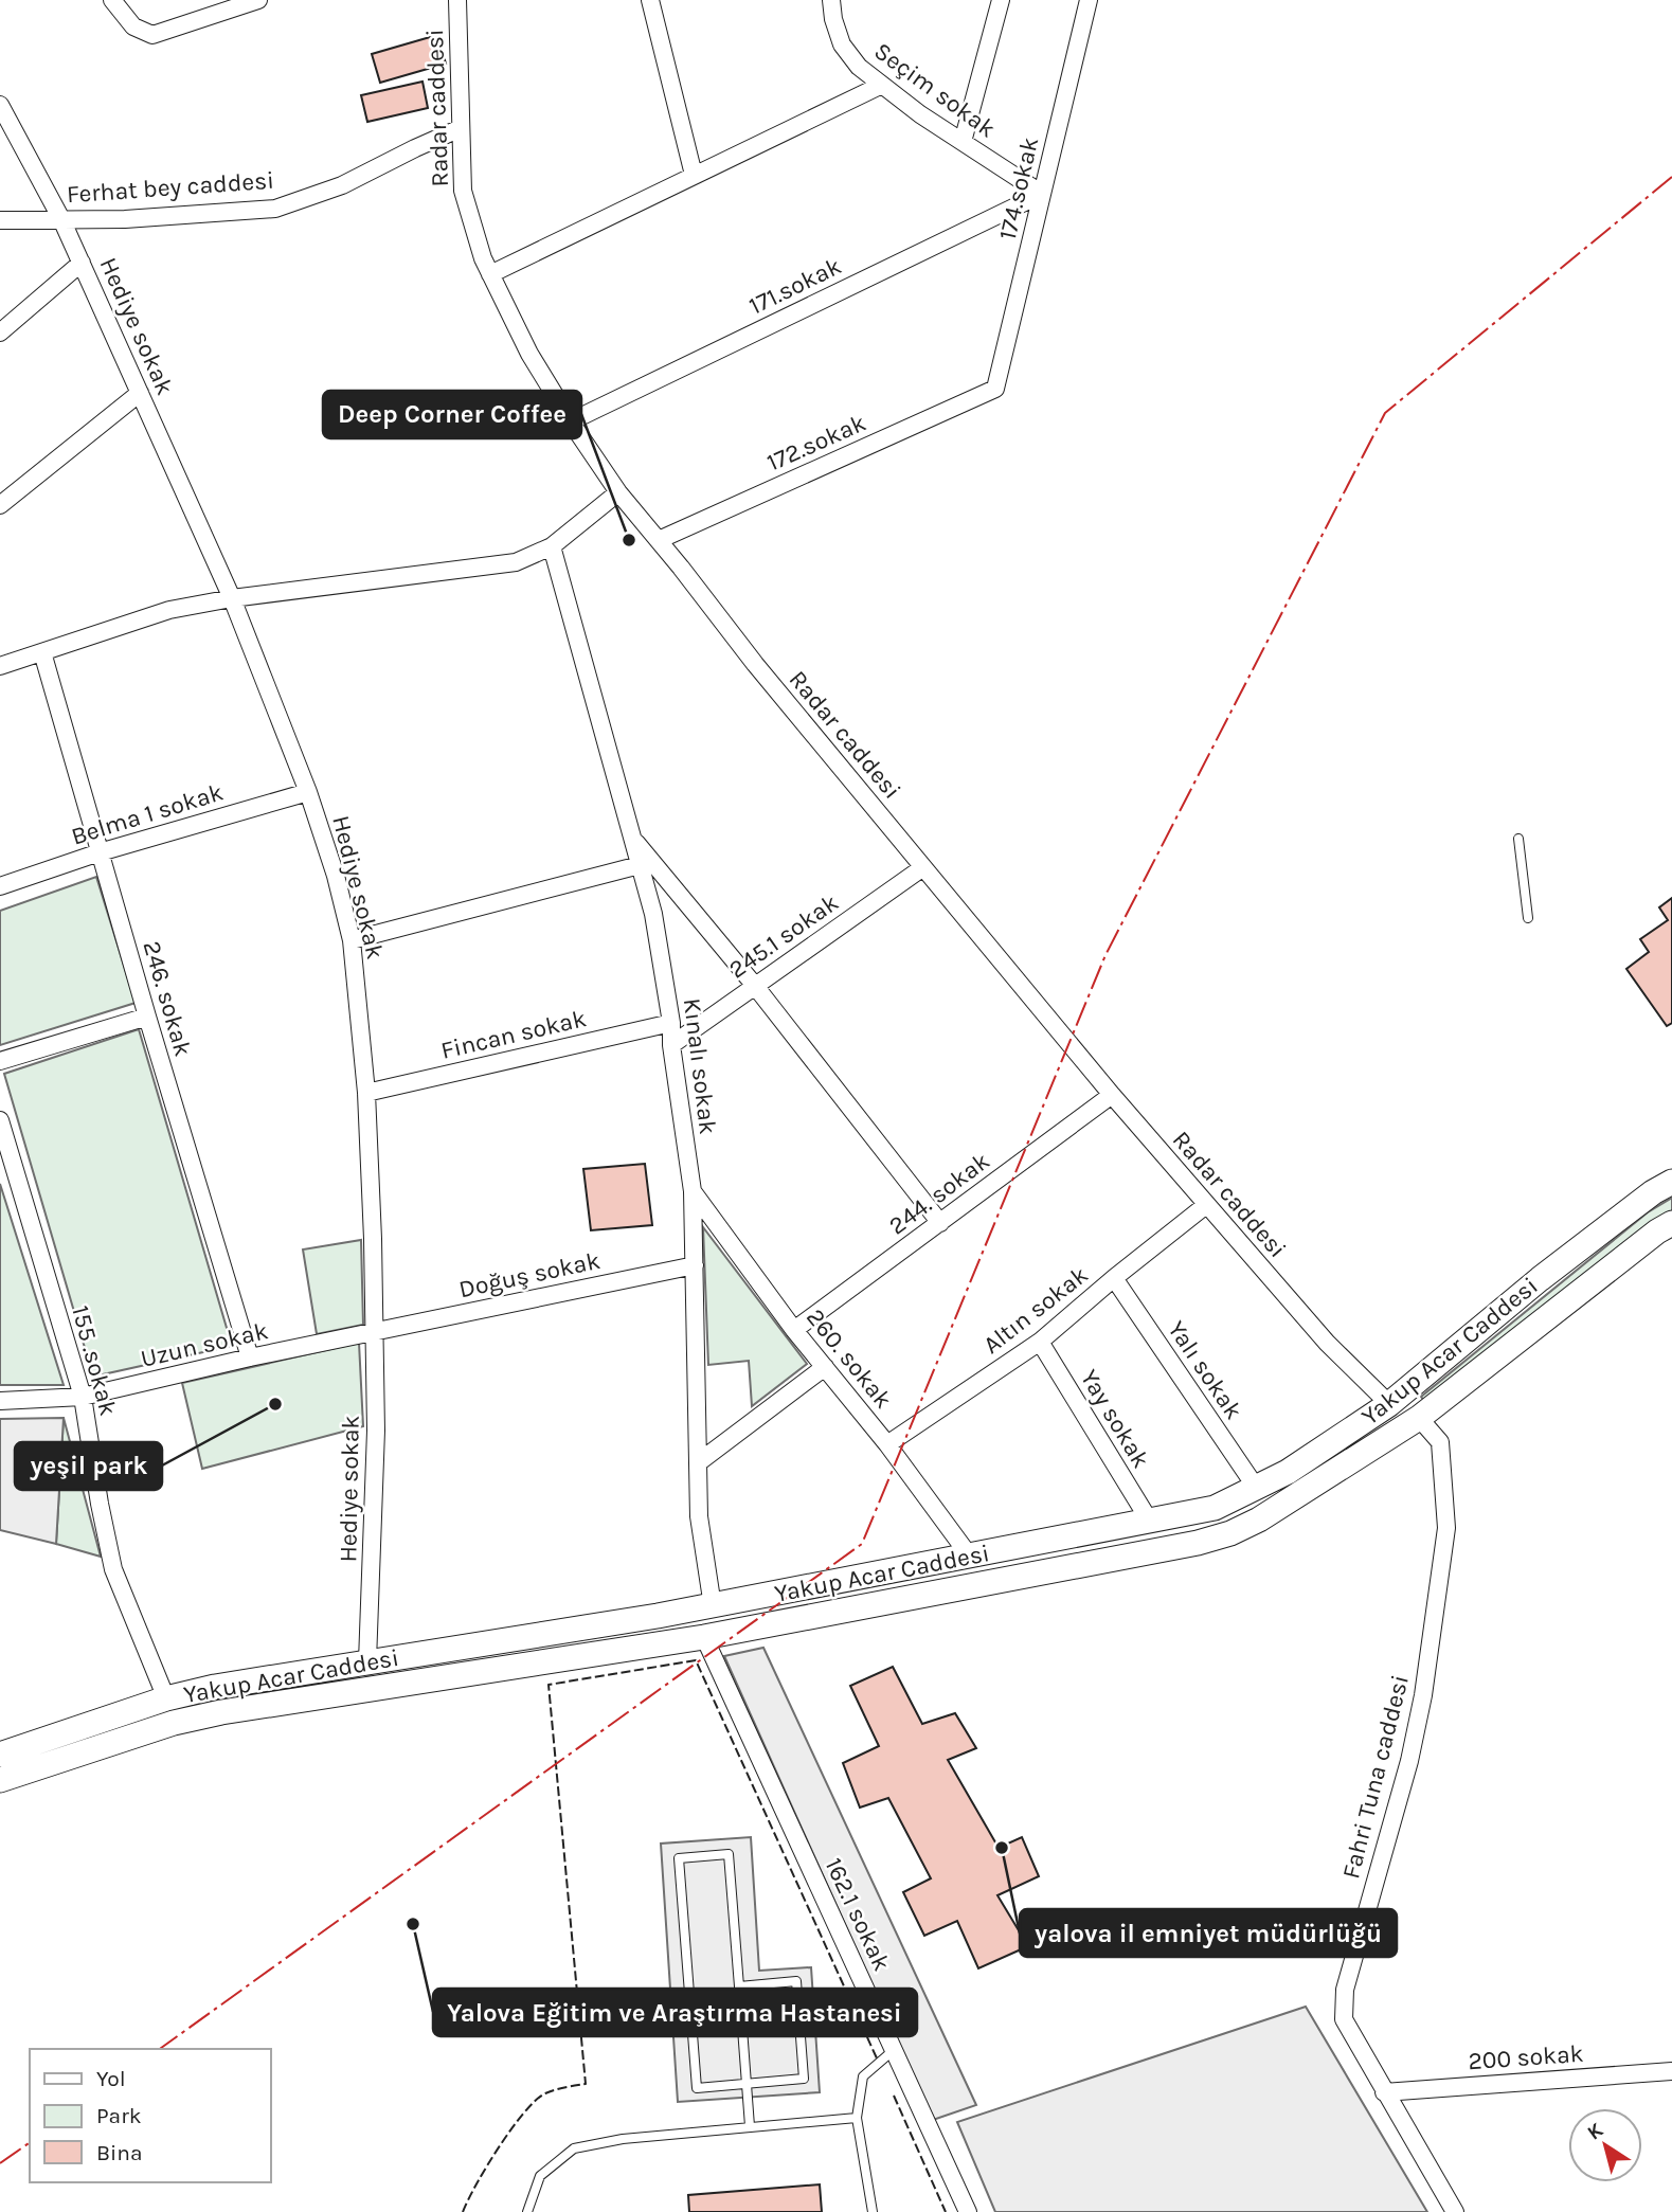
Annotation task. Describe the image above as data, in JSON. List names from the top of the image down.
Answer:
{
  "streets": {
    "street": [
      "Seçim sokak",
      "Radar caddesi",
      "Ferhat bey caddesi",
      "174.sokak",
      "171.sokak",
      "Hediye sokak",
      "172.sokak",
      "Belma 1 sokak",
      "245.1 sokak",
      "246. sokak",
      "Fincan sokak",
      "Kınalı sokak",
      "244. sokak",
      "Doğuş sokak",
      "Altın sokak",
      "Uzun sokak",
      "Yakup Acar Caddesi",
      "260. sokak",
      "155 .sokak",
      "Yalı sokak",
      "Yay sokak",
      "Fahri Tuna caddesi",
      "162.1 sokak",
      "200 sokak"
    ]
  },
  "crossings": [
    ["Seçim sokak", "174.sokak"],
    ["Seçim sokak", "171.sokak"],
    ["Radar caddesi", "Ferhat bey caddesi"],
    ["Radar caddesi", "171.sokak"],
    ["Radar caddesi", "172.sokak"],
    ["Radar caddesi", "245.1 sokak"],
    ["Radar caddesi", "244. sokak"],
    ["Radar caddesi", "Altın sokak"],
    ["Radar caddesi", "Yakup Acar Caddesi"],
    ["Ferhat bey caddesi", "Hediye sokak"],
    ["174.sokak", "171.sokak"],
    ["174.sokak", "172.sokak"],
    ["Hediye sokak", "Belma 1 sokak"],
    ["Hediye sokak", "Fincan sokak"],
    ["Hediye sokak", "Doğuş sokak"],
    ["Hediye sokak", "Uzun sokak"],
    ["Hediye sokak", "Yakup Acar Caddesi"],
    ["Belma 1 sokak", "246. sokak"],
    ["245.1 sokak", "Kınalı sokak"],
    ["246. sokak", "Uzun sokak"],
    ["Fincan sokak", "Kınalı sokak"],
    ["Kınalı sokak", "Doğuş sokak"],
    ["Kınalı sokak", "Yakup Acar Caddesi"],
    ["Kınalı sokak", "260. sokak"],
    ["244. sokak", "260. sokak"],
    ["Doğuş sokak", "Uzun sokak"],
    ["Altın sokak", "260. sokak"],
    ["Altın sokak", "Yalı sokak"],
    ["Altın sokak", "Yay sokak"],
    ["Uzun sokak", "155 .sokak"],
    ["Yakup Acar Caddesi", "260. sokak"],
    ["Yakup Acar Caddesi", "155 .sokak"],
    ["Yakup Acar Caddesi", "Yalı sokak"],
    ["Yakup Acar Caddesi", "Yay sokak"],
    ["Yakup Acar Caddesi", "Fahri Tuna caddesi"],
    ["Yakup Acar Caddesi", "162.1 sokak"],
    ["Fahri Tuna caddesi", "200 sokak"]
  ],
  "places": [
    "Deep Corner Coffee",
    "yeşil park",
    "yalova il emniyet müdürlüğü",
    "Yalova Eğitim ve Araştırma Hastanesi"
  ],
  "legend": ["Yol", "Park", "Bina"],
  "north": "top left"
}
